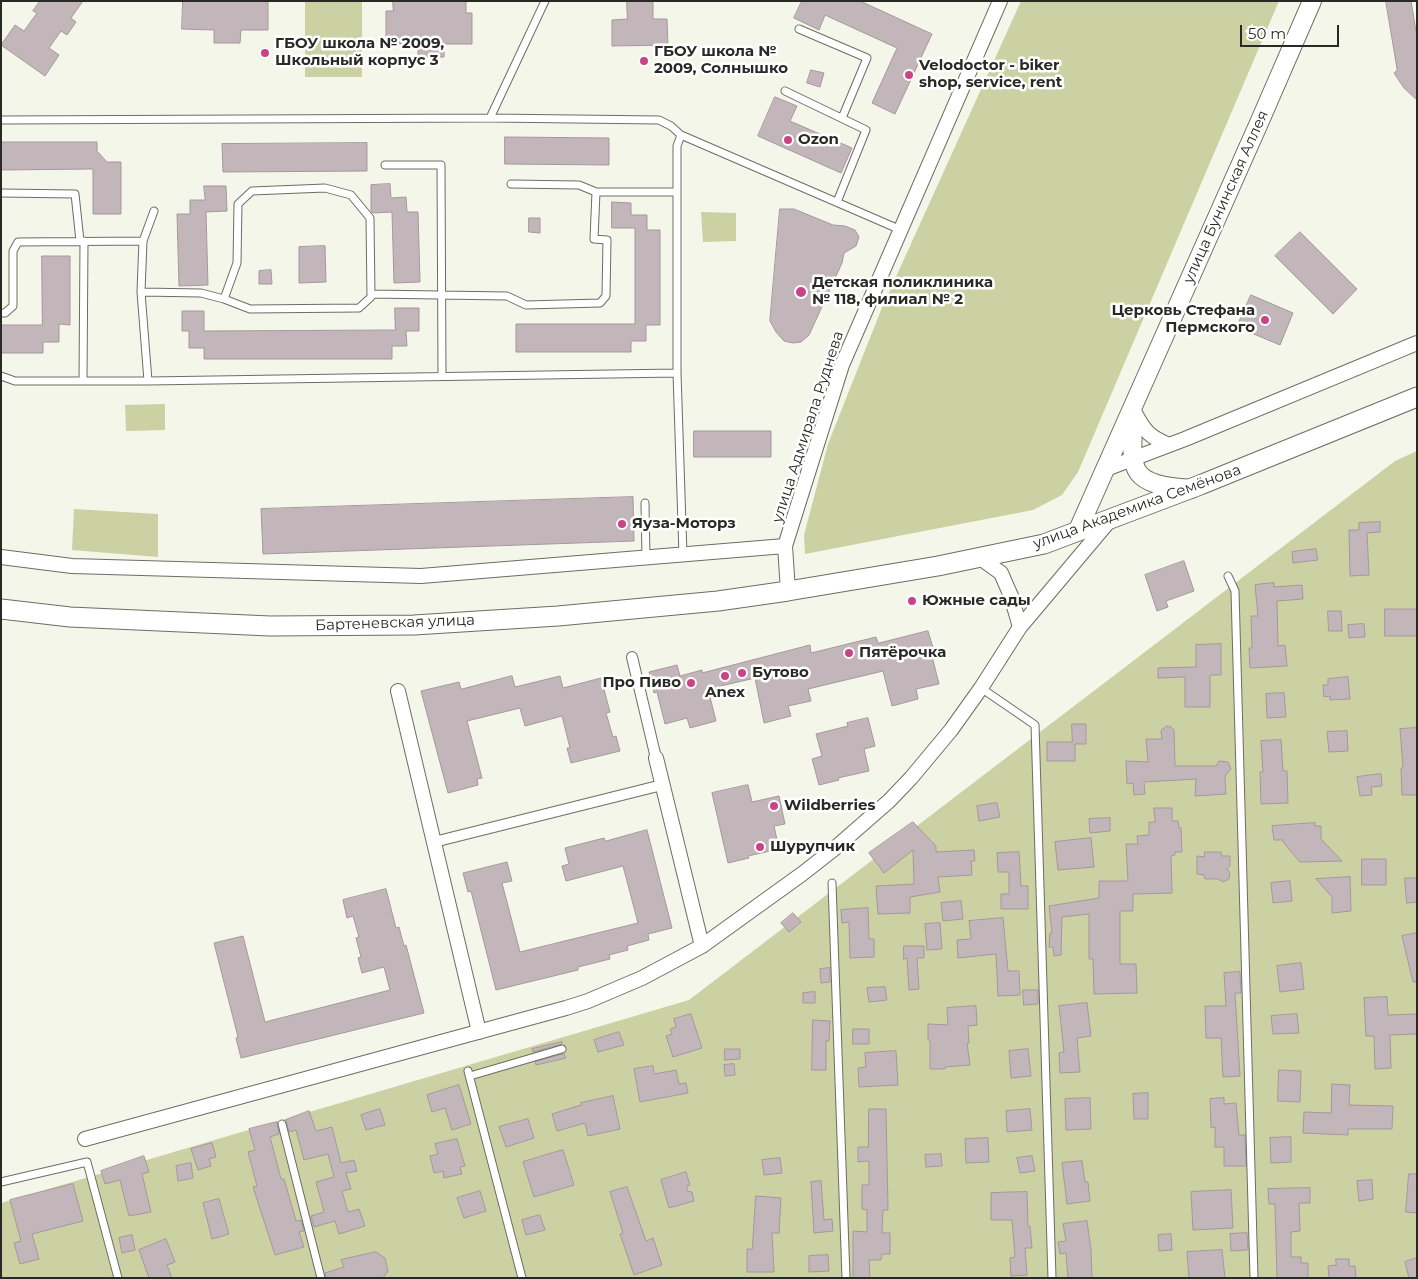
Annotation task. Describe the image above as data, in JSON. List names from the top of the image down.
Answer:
{
  "streets": {
    "main road": ["улица Академика Семёнова", "Бартеневская улица"],
    "street": ["улица Бунинская Аллея", "улица Адмирала Руднева"]
  },
  "crossings": [
    ["улица Бунинская Аллея", "улица Академика Семёнова"],
    ["улица Адмирала Руднева", "улица Академика Семёнова"],
    ["улица Адмирала Руднева", "Бартеневская улица"],
    ["улица Академика Семёнова", "Бартеневская улица"]
  ],
  "places": [
    "ГБОУ школа № 2009, Школьный корпус 3",
    "ГБОУ школа № 2009, Солнышко",
    "Velodoctor - biker shop, service, rent",
    "Ozon",
    "Детская поликлиника № 118, филиал № 2",
    "Церковь Стефана Пермского",
    "Яуза-Моторз",
    "Южные сады",
    "Пятёрочка",
    "Бутово",
    "Anex",
    "Про Пиво",
    "Wildberries",
    "Шурупчик"
  ],
  "scale_bar": "50 m"
}
